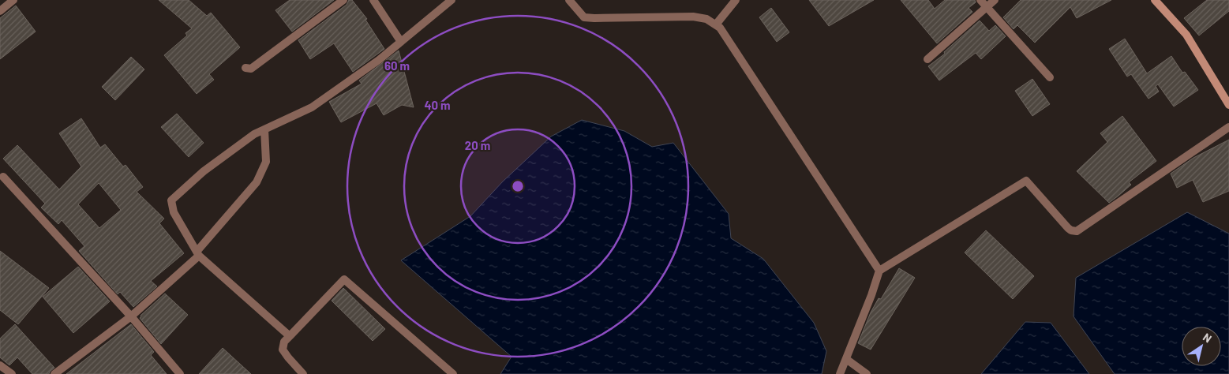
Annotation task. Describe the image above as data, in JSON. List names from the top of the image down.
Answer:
{
  "north": "top right",
  "rings": ["60 m", "40 m", "20 m"]
}
